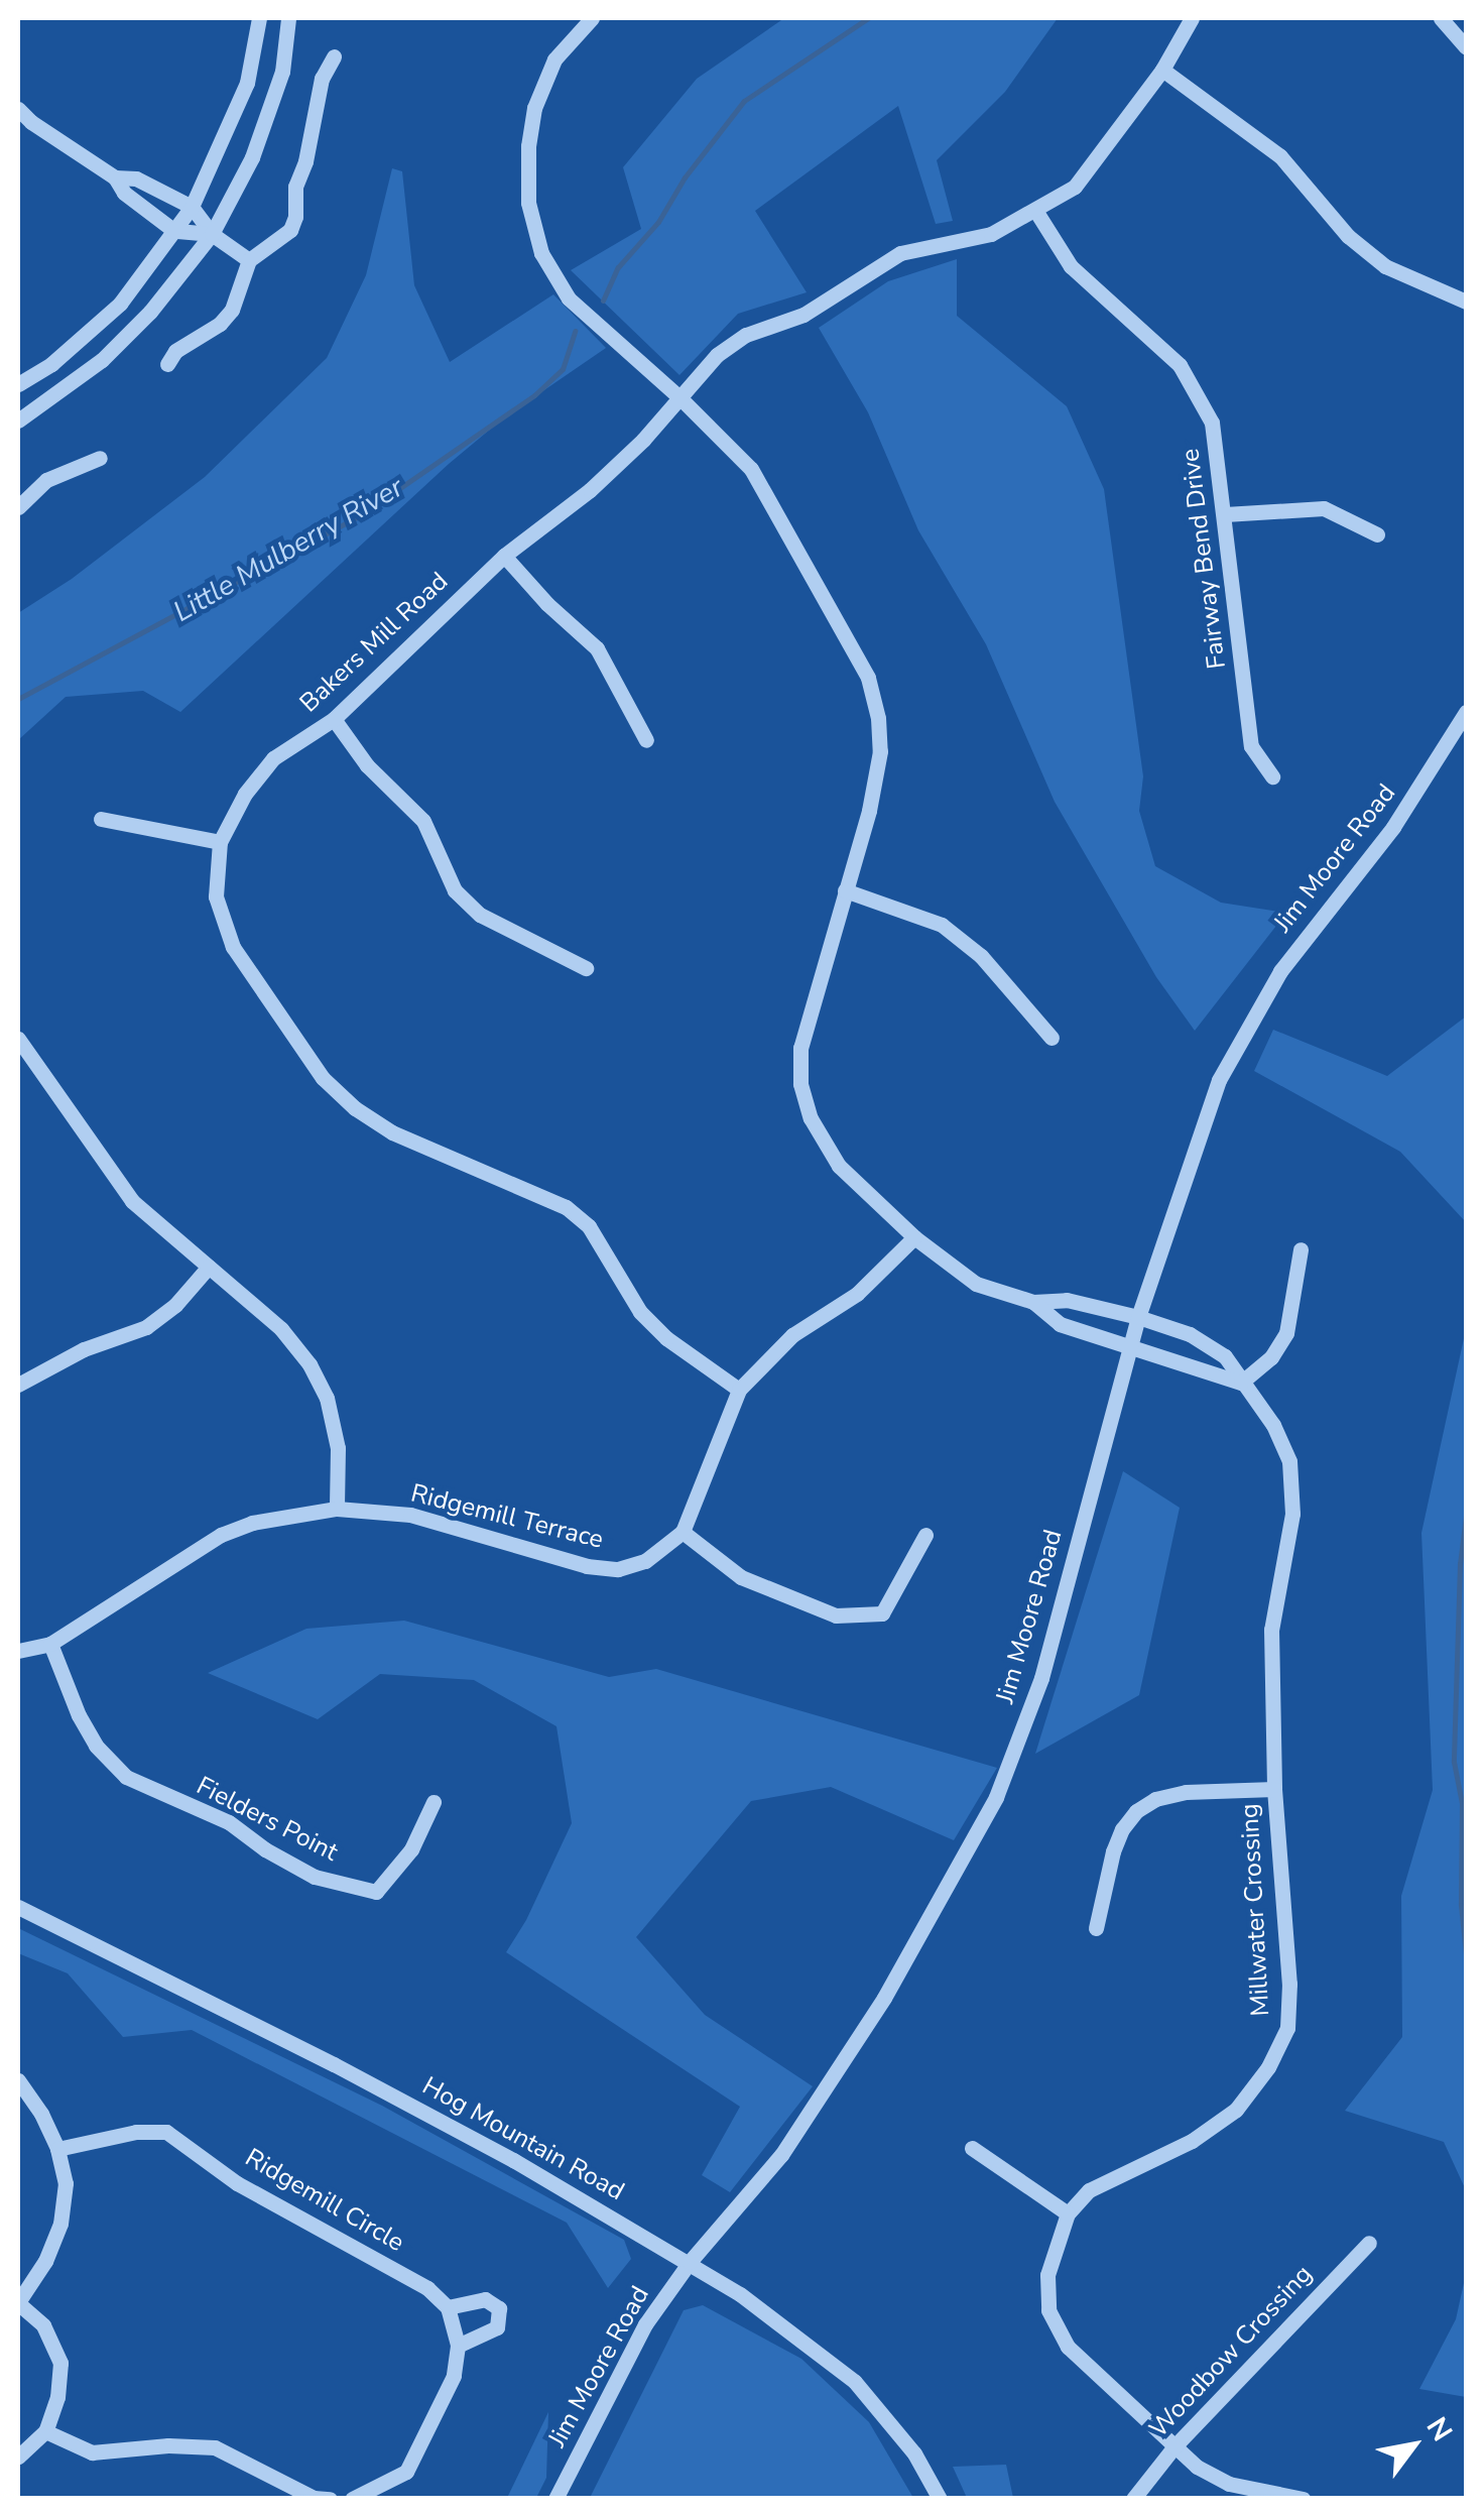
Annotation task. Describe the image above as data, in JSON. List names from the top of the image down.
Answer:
{
  "streets": {
    "street": [
      "Fairway Bend Drive",
      "Bakers Mill Road",
      "Jim Moore Road",
      "Ridgemill Terrace",
      "Fielders Point",
      "Millwater Crossing",
      "Hog Mountain Road",
      "Ridgemill Circle",
      "Woodbow Crossing"
    ]
  },
  "crossings": [
    ["Fairway Bend Drive", "Bakers Mill Road"],
    ["Jim Moore Road", "Millwater Crossing"],
    ["Jim Moore Road", "Hog Mountain Road"],
    ["Ridgemill Terrace", "Fielders Point"]
  ],
  "water": ["Little Mulberry River"],
  "north": "top right"
}
